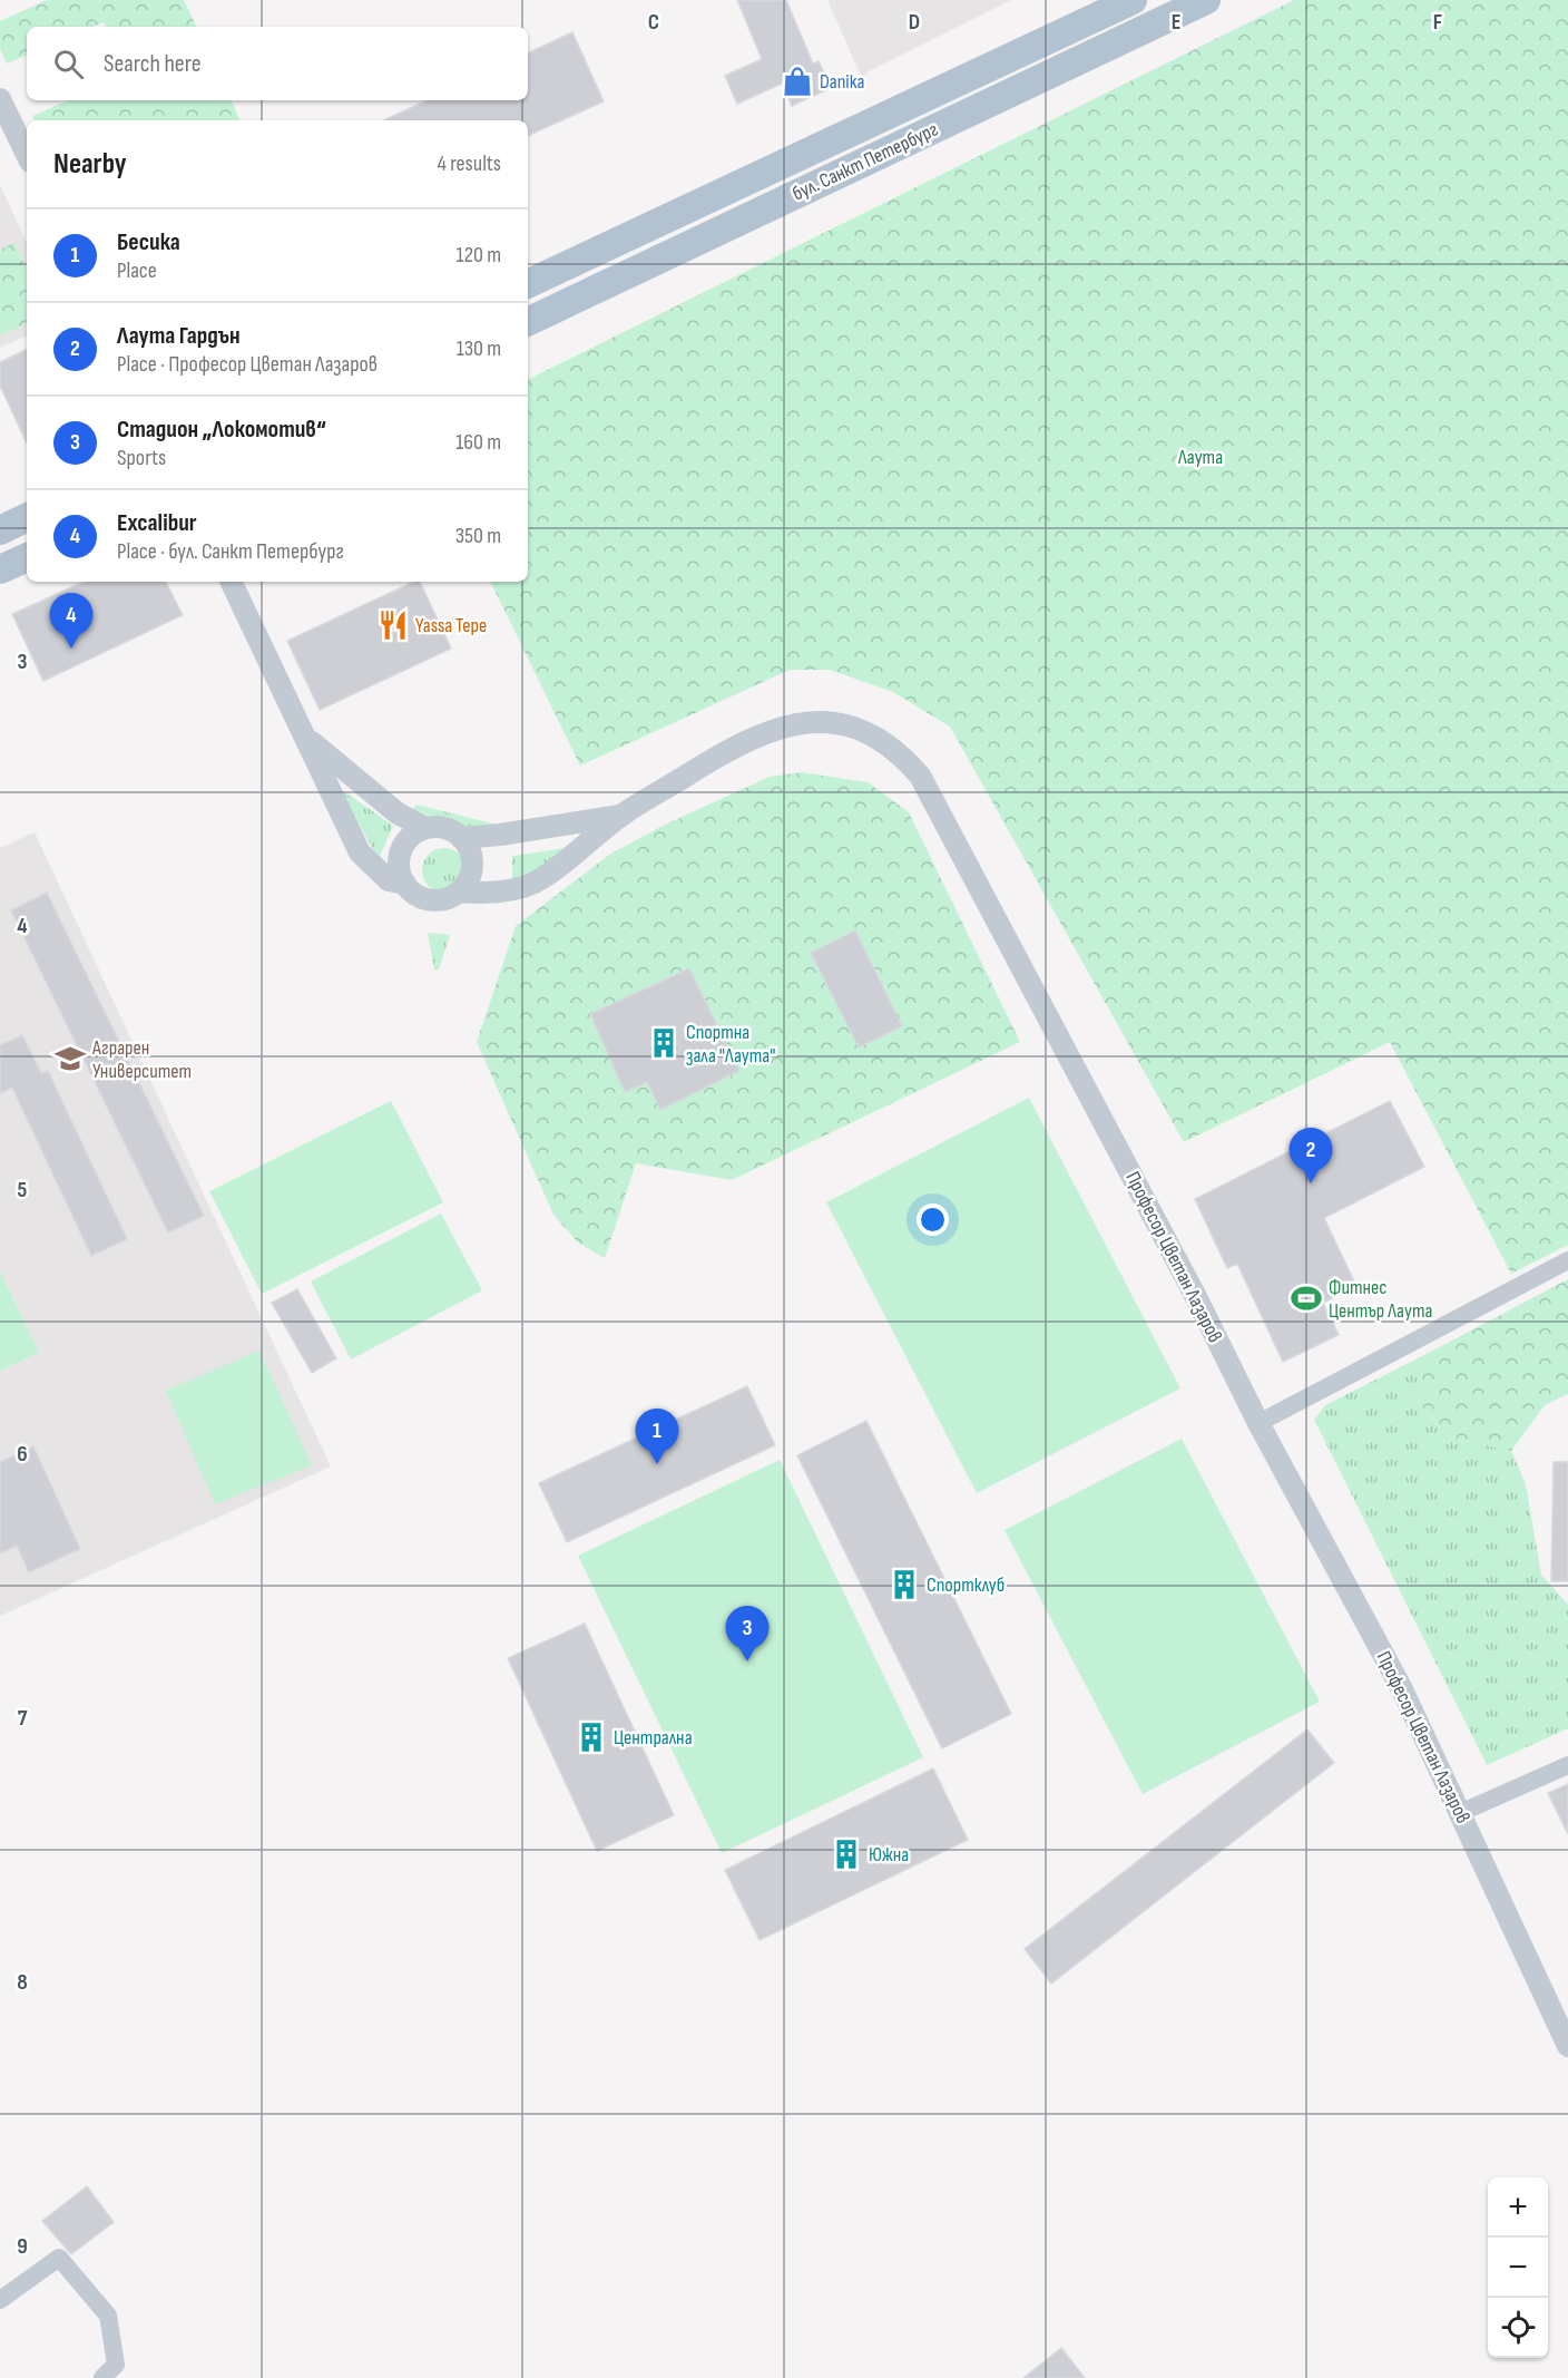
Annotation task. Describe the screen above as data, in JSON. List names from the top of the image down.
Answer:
{
  "streets": {
    "main road": ["бул. Санкт Петербург"],
    "street": ["Професор Цветан Лазаров"]
  },
  "parks": ["Лаута"],
  "places": {
    "shop": ["Danika"],
    "restaurant": ["Yassa Tepe"],
    "building": [
      "Спортна зала \"Лаута\"",
      "Спортклуб",
      "Централна",
      "Южна"
    ],
    "school or university": ["Аграрен Университет"],
    "sports": ["Фитнес Център Лаута"]
  },
  "page": {
    "search": "Search here",
    "heading": ["Nearby", "4 results"],
    "list": [
      {
        "mark": "1",
        "name": "Бесика",
        "note": "Place",
        "value": "120 m"
      },
      {
        "mark": "2",
        "name": "Лаута Гардън",
        "note": "Place · Професор Цветан Лазаров",
        "value": "130 m"
      },
      {
        "mark": "3",
        "name": "Стадион „Локомотив“",
        "note": "Sports",
        "value": "160 m"
      },
      {
        "mark": "4",
        "name": "Excalibur",
        "note": "Place · бул. Санкт Петербург",
        "value": "350 m"
      }
    ],
    "pins": [
      "4",
      "2",
      "1",
      "3"
    ],
    "map_buttons": ["+", "−"]
  },
  "grid": {
    "columns": [
      "C",
      "D",
      "E",
      "F"
    ],
    "rows": [
      "3",
      "4",
      "5",
      "6",
      "7",
      "8",
      "9"
    ]
  }
}
